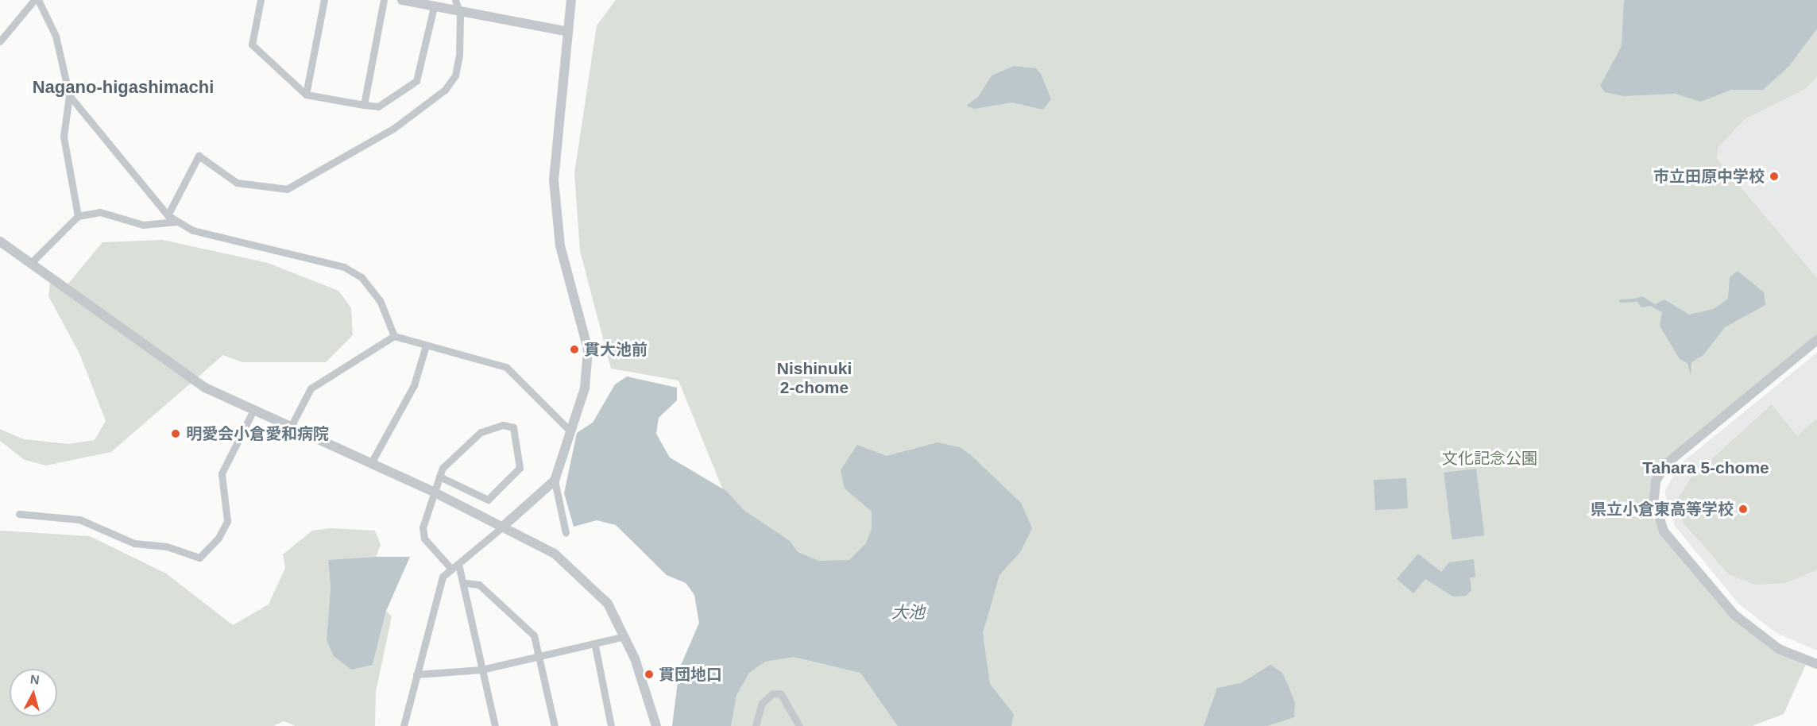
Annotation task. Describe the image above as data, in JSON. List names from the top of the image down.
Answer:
{
  "districts": ["Nagano-higashimachi", "Nishinuki 2-chome", "Tahara 5-chome"],
  "water": ["大池"],
  "parks": ["文化記念公園"],
  "places": [
    "市立田原中学校",
    "貫大池前",
    "明愛会小倉愛和病院",
    "県立小倉東高等学校",
    "貫団地口"
  ],
  "north": "top"
}
